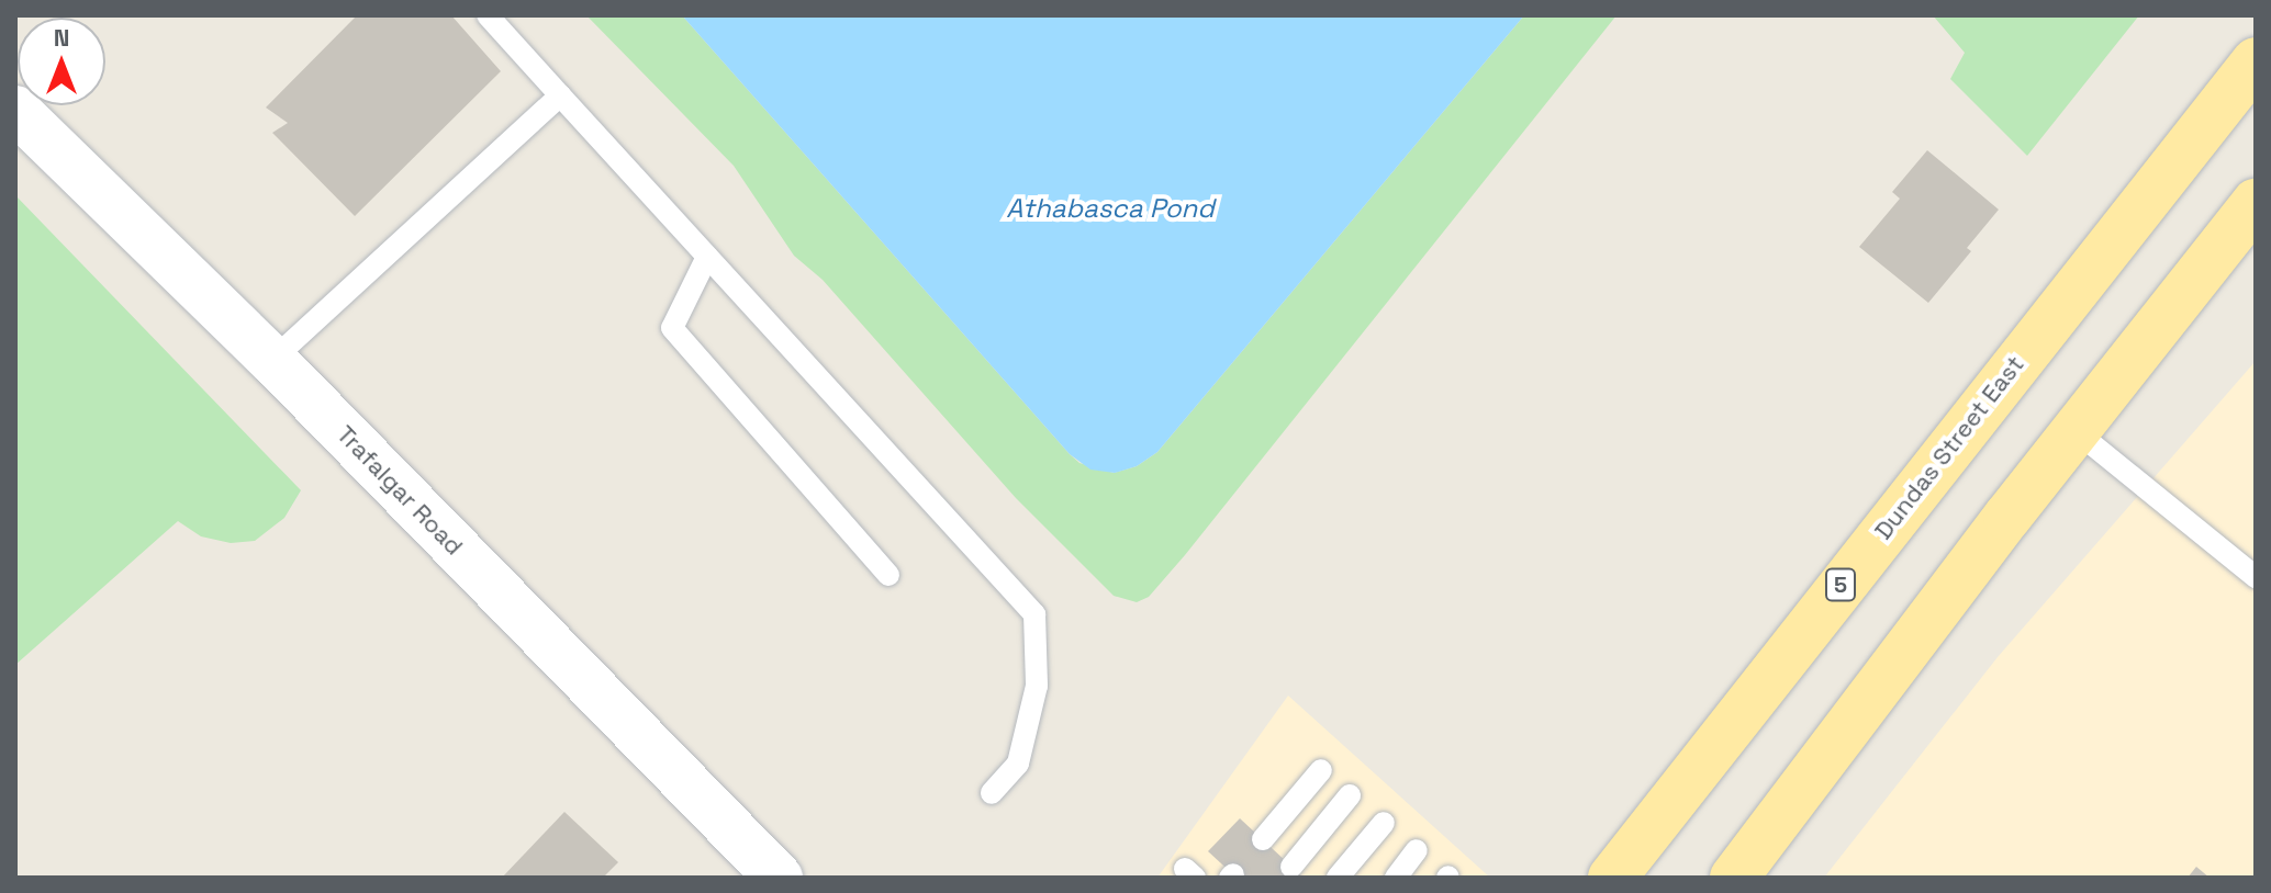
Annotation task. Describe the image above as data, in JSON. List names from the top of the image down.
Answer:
{
  "streets": {
    "main road": ["Dundas Street East", "Trafalgar Road", "5"]
  },
  "water": ["Athabasca Pond"],
  "north": "top"
}
